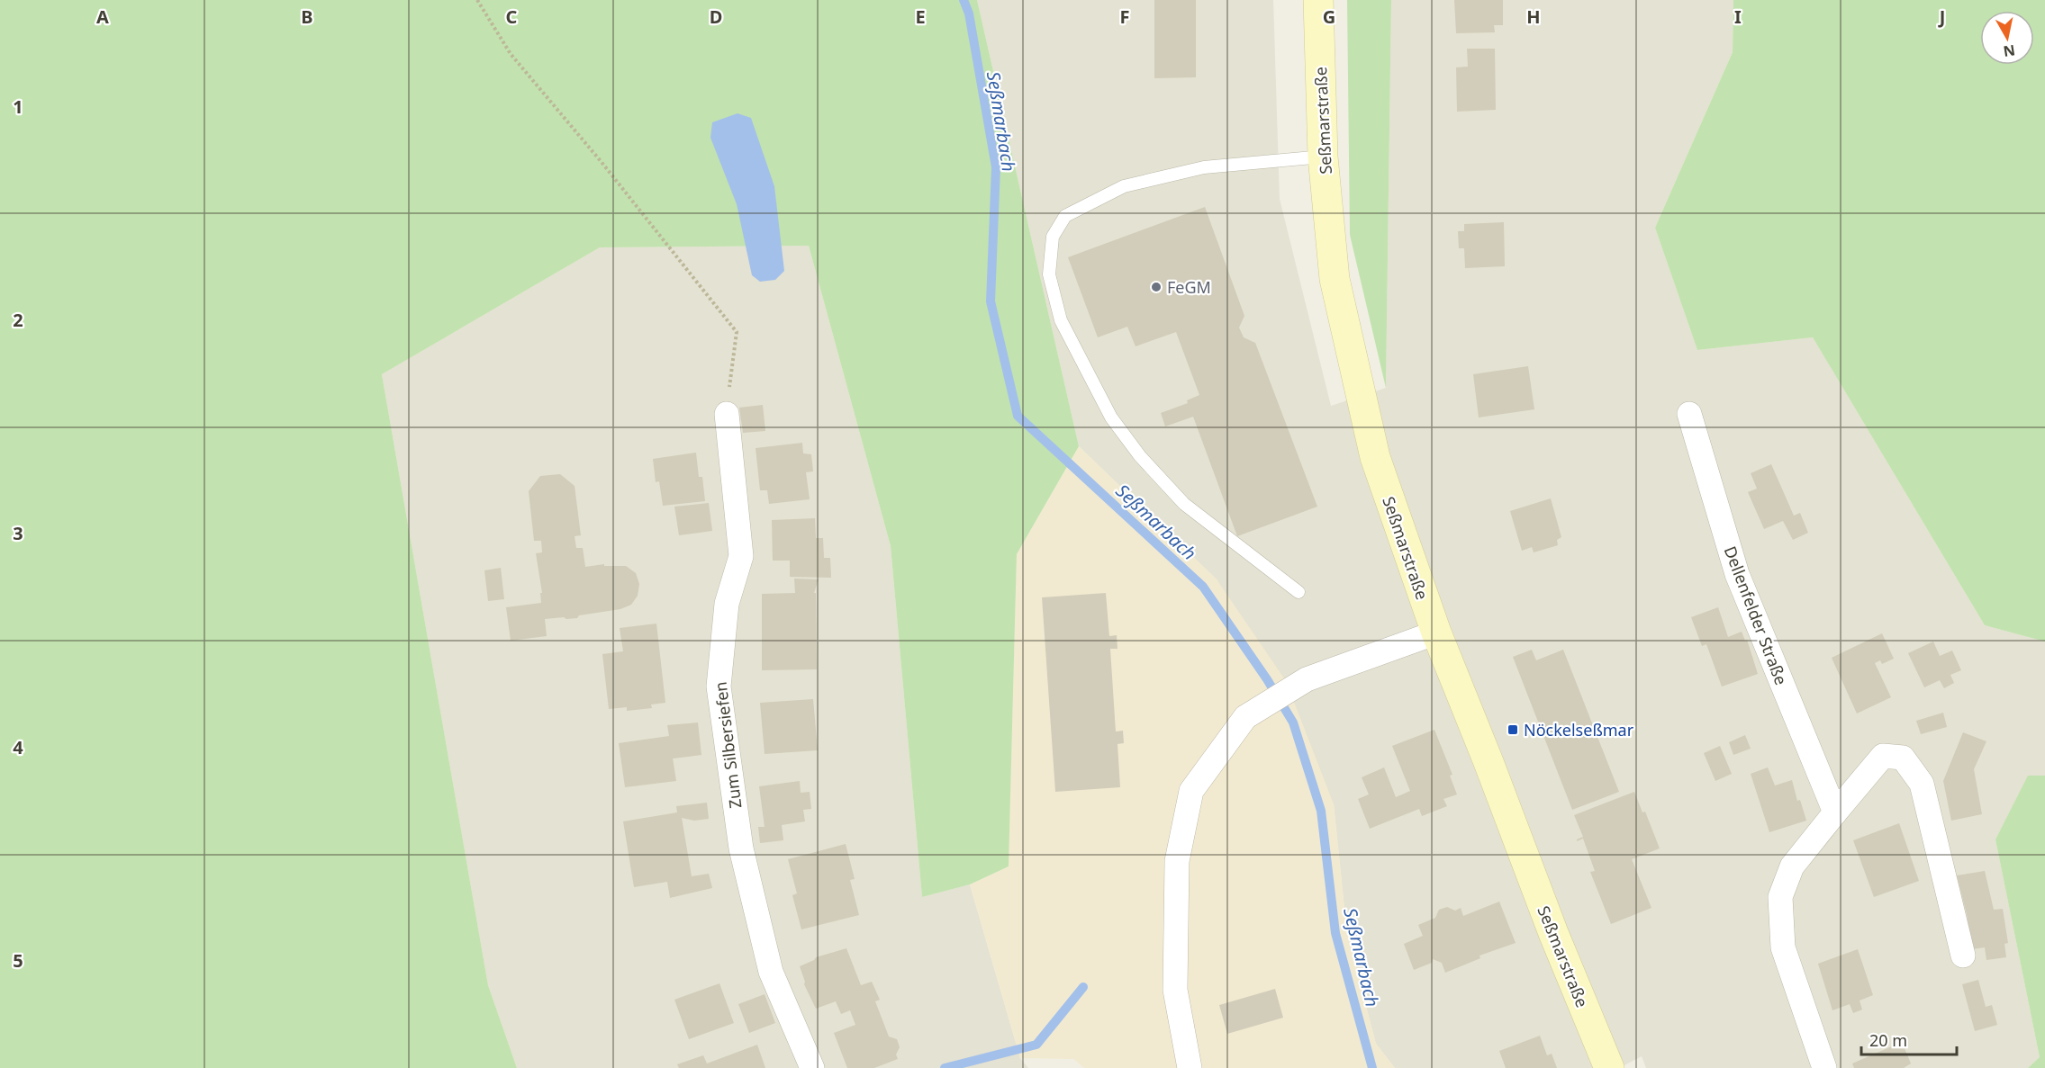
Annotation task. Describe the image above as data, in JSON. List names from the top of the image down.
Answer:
{
  "streets": {
    "main road": ["Seßmarstraße"],
    "street": ["Dellenfelder Straße", "Zum Silbersiefen"]
  },
  "water": ["Seßmarbach"],
  "places": {
    "other": ["FeGM"],
    "transit": ["Nöckelseßmar"]
  },
  "scale_bar": "20 m",
  "north": "bottom",
  "grid": {
    "columns": [
      "A",
      "B",
      "C",
      "D",
      "E",
      "F",
      "G",
      "H",
      "I",
      "J"
    ],
    "rows": [
      "1",
      "2",
      "3",
      "4",
      "5"
    ]
  }
}
